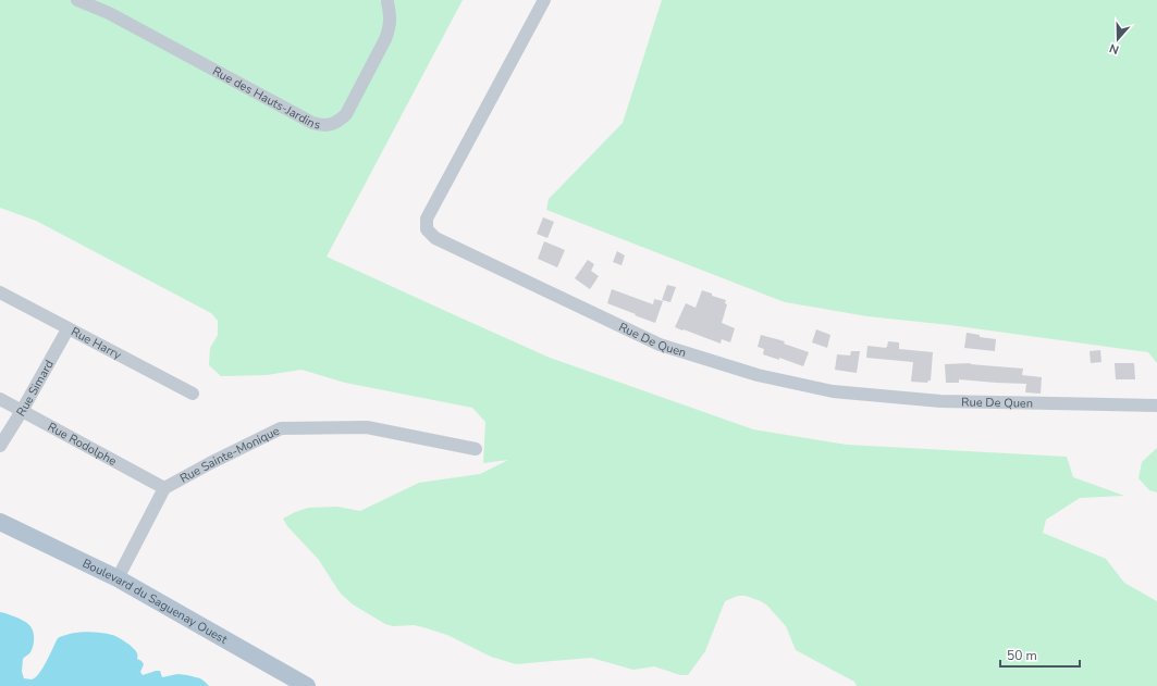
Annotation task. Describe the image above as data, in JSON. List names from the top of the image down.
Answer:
{
  "streets": {
    "main road": ["Boulevard du Saguenay Ouest"],
    "street": [
      "Rue des Hauts-Jardins",
      "Rue De Quen",
      "Rue Harry",
      "Rue Simard",
      "Rue Rodolphe",
      "Rue Sainte-Monique"
    ]
  },
  "crossings": [
    ["Rue Harry", "Rue Simard"],
    ["Rue Simard", "Rue Rodolphe"],
    ["Rue Rodolphe", "Rue Sainte-Monique"]
  ],
  "scale_bar": "50 m",
  "north": "bottom"
}
